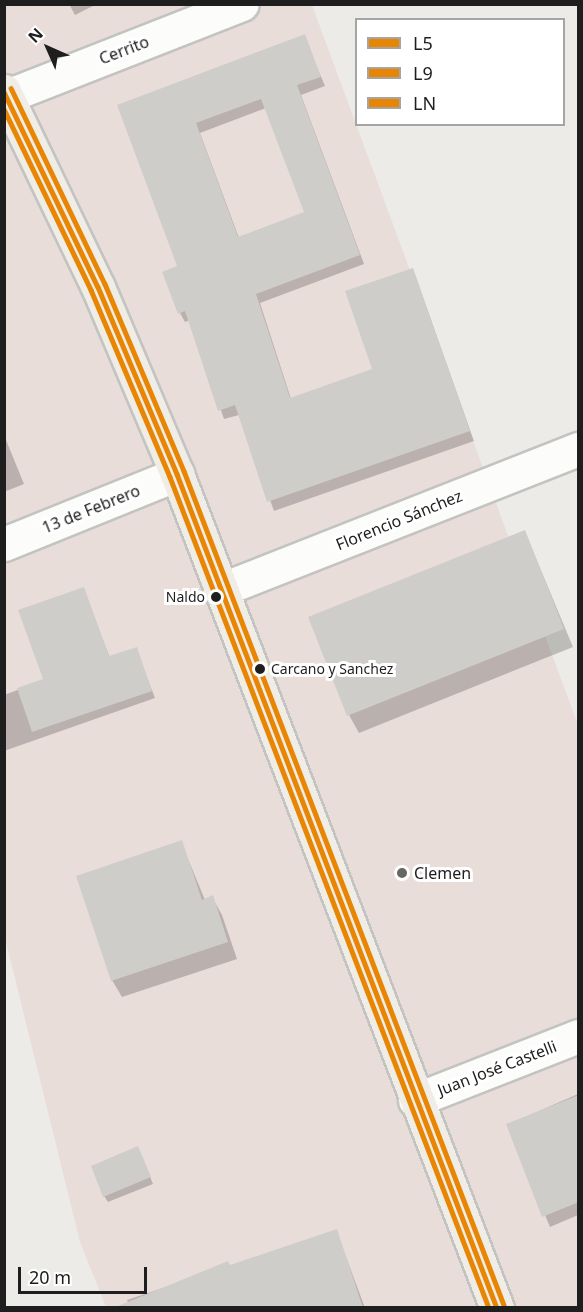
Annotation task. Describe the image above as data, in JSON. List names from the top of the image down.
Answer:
{
  "streets": {
    "street": [
      "Cerrito",
      "13 de Febrero",
      "Florencio Sánchez",
      "Juan José Castelli"
    ]
  },
  "places": ["Naldo", "Carcano y Sanchez", "Clemen"],
  "lines": ["transit line LN", "transit line L5", "transit line L9"],
  "legend": ["L5", "L9", "LN"],
  "scale_bar": "20 m",
  "north": "top left"
}
